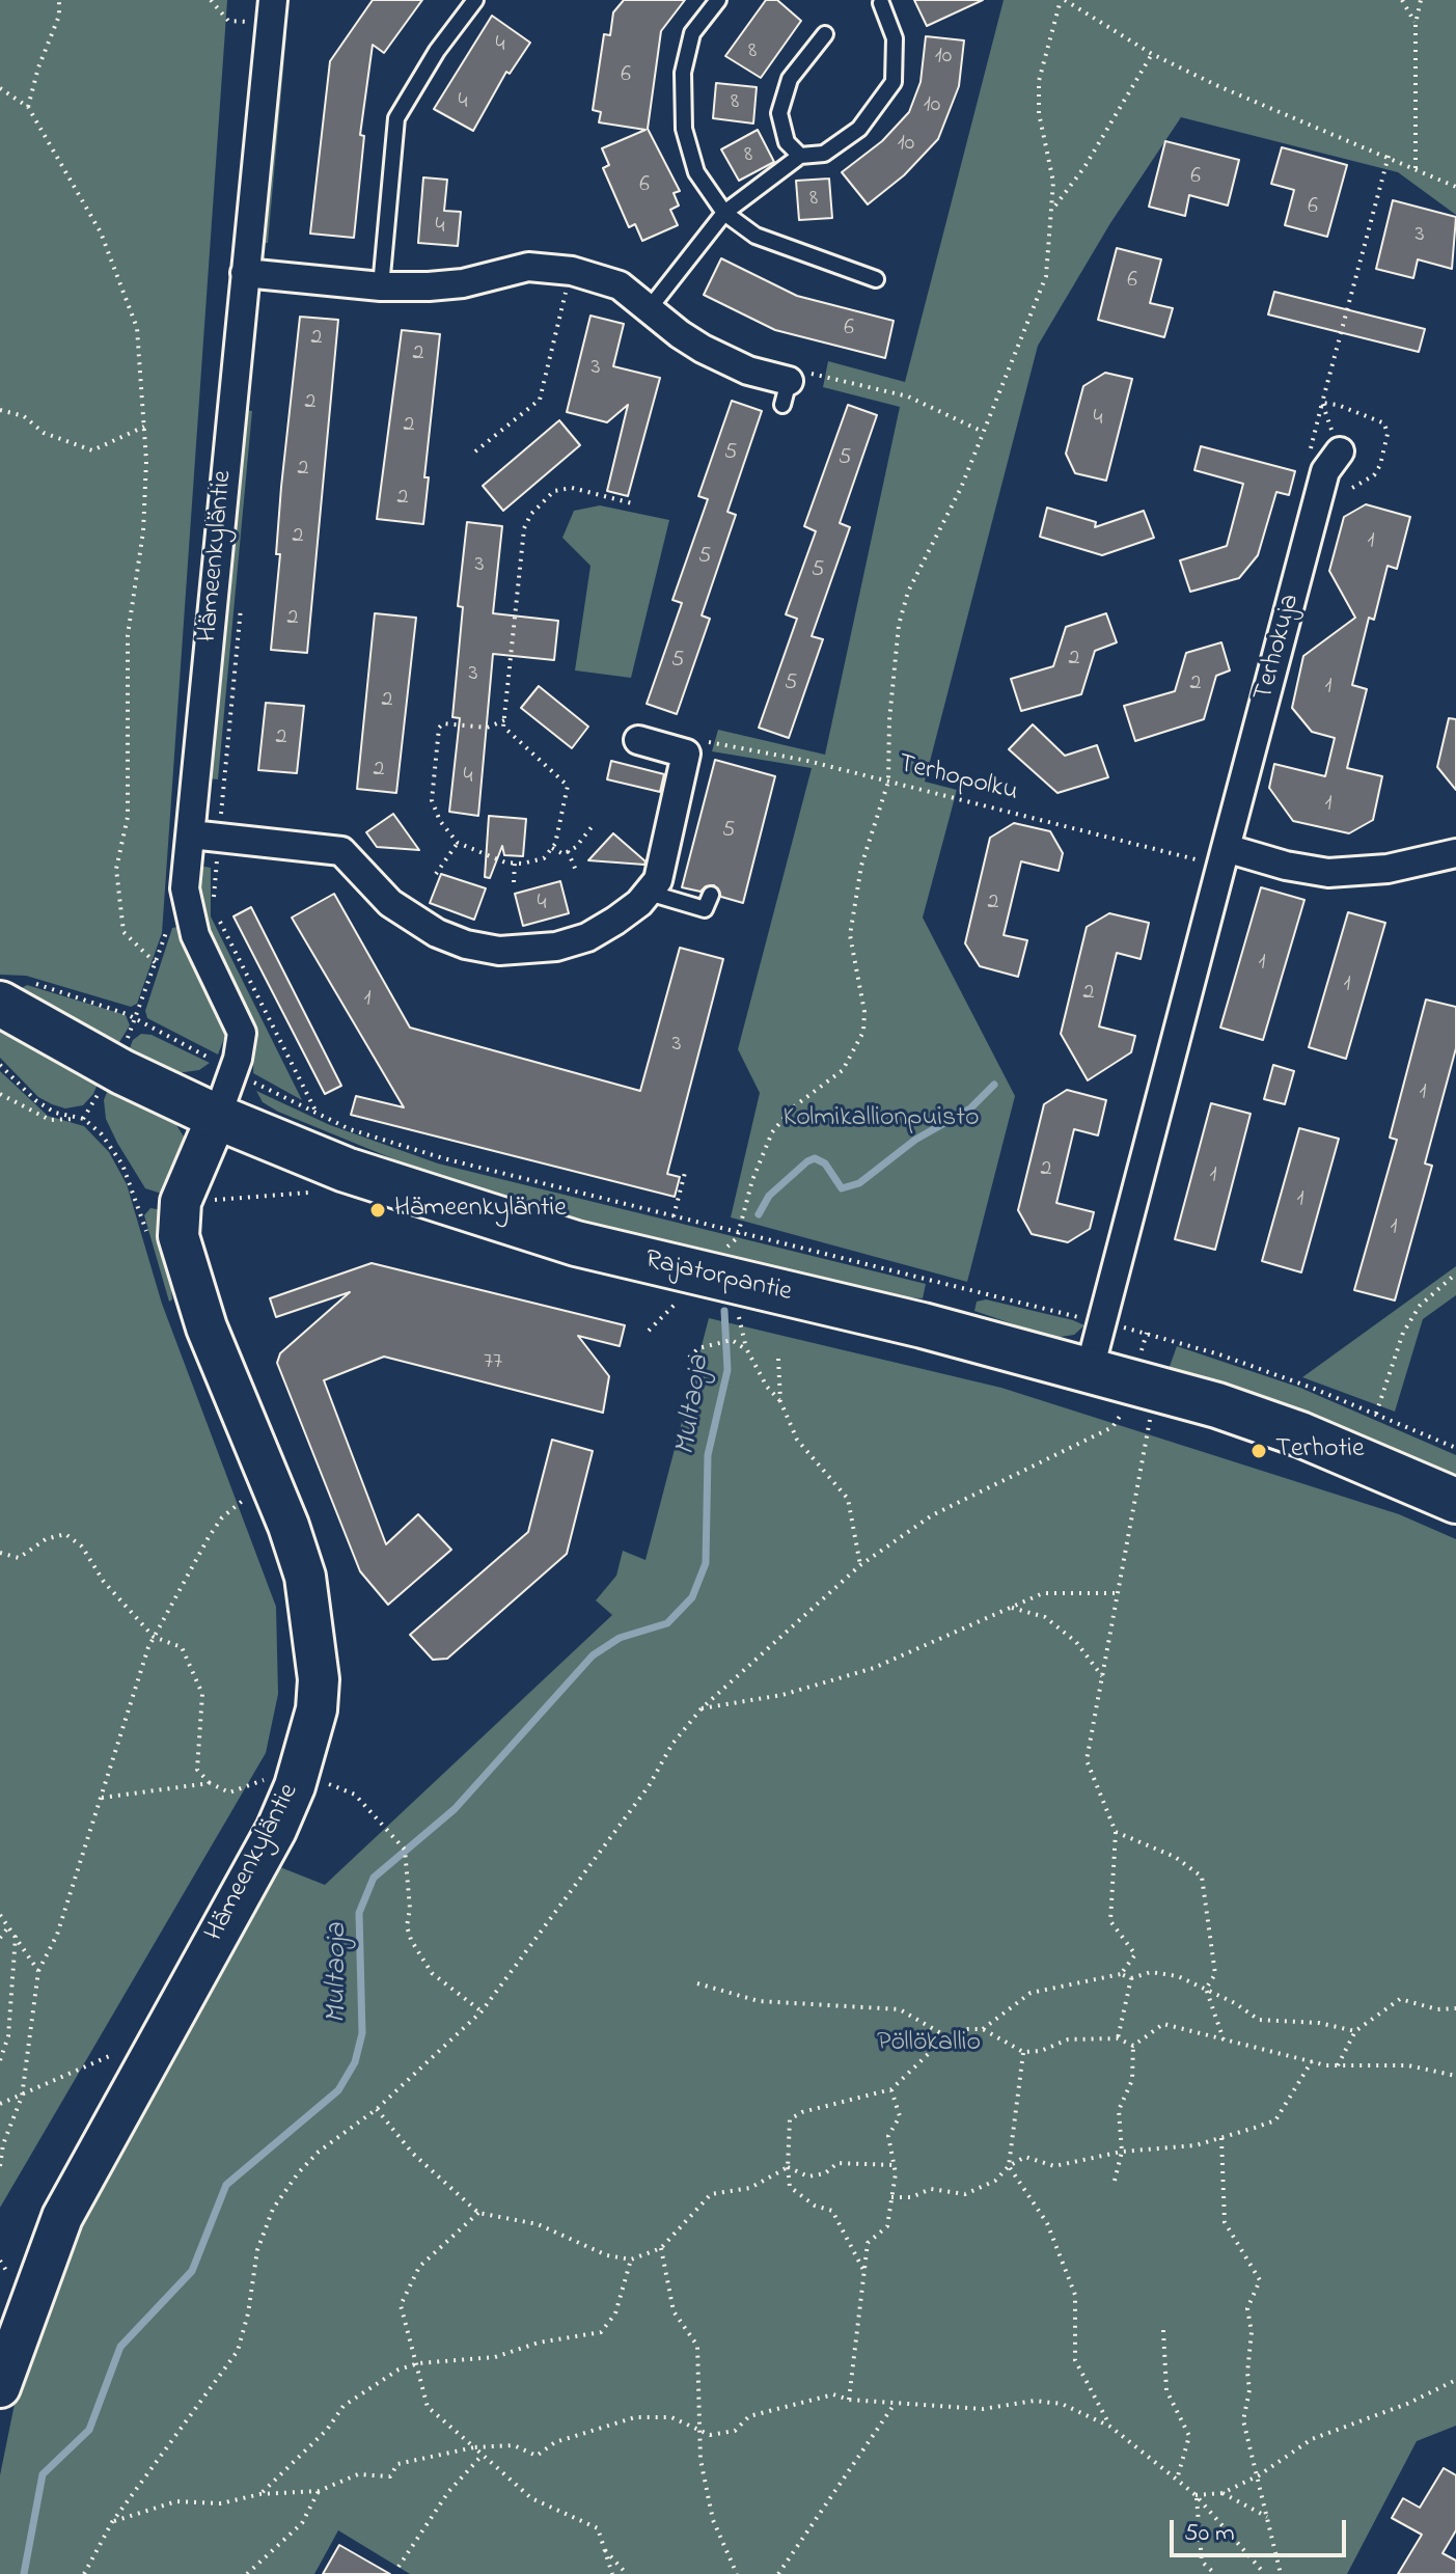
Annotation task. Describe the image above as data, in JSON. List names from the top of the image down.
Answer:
{
  "streets": {
    "main road": ["Rajatorpantie"],
    "street": ["Hämeenkyläntie", "Terhokuja"],
    "path": ["Terhopolku"]
  },
  "crossings": [
    ["Hämeenkyläntie", "Rajatorpantie"]
  ],
  "water": ["Multaoja"],
  "parks": ["Kolmikallionpuisto", "Pöllökallio"],
  "places": ["Hämeenkyläntie", "Terhotie"],
  "house_numbers": [
    "4",
    "8",
    "10",
    "6",
    "4",
    "8",
    "10",
    "10",
    "8",
    "6",
    "6",
    "8",
    "6",
    "4",
    "3",
    "6",
    "6",
    "2",
    "2",
    "3",
    "2",
    "4",
    "2",
    "5",
    "5",
    "2",
    "2",
    "2",
    "1",
    "5",
    "3",
    "5",
    "2",
    "2",
    "5",
    "3",
    "5",
    "2",
    "1",
    "2",
    "2",
    "2",
    "4",
    "1",
    "5",
    "2",
    "4",
    "1",
    "1",
    "2",
    "1",
    "3",
    "1",
    "2",
    "1",
    "1",
    "1",
    "77"
  ],
  "scale_bar": "50 m"
}
